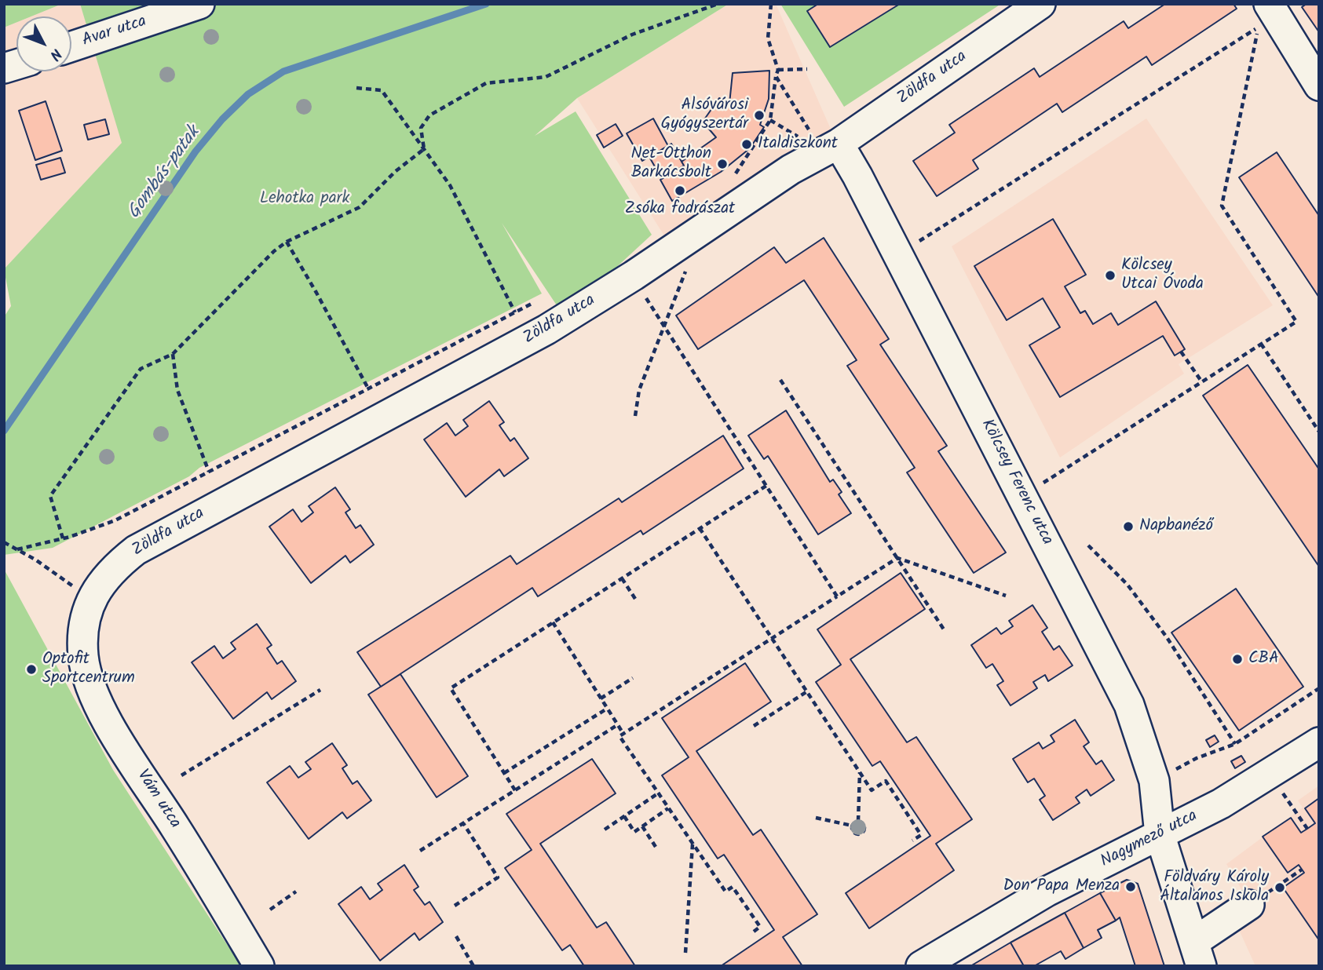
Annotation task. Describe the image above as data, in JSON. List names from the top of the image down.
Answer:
{
  "streets": {
    "street": [
      "Avar utca",
      "Zöldfa utca",
      "Kölcsey Ferenc utca",
      "Vám utca",
      "Nagymező utca"
    ]
  },
  "crossings": [
    ["Zöldfa utca", "Kölcsey Ferenc utca"],
    ["Zöldfa utca", "Vám utca"],
    ["Kölcsey Ferenc utca", "Nagymező utca"]
  ],
  "water": ["Gombás-patak"],
  "parks": ["Lehotka park"],
  "places": [
    "Alsóvárosi Gyógyszertár",
    "Italdiszkont",
    "Net-Otthon Barkácsbolt",
    "Zsóka fodrászat",
    "Kölcsey Utcai Óvoda",
    "Napbanéző",
    "CBA",
    "Optofit Sportcentrum",
    "Don Papa Menza",
    "Földváry Károly Általános Iskola"
  ],
  "north": "bottom right"
}
